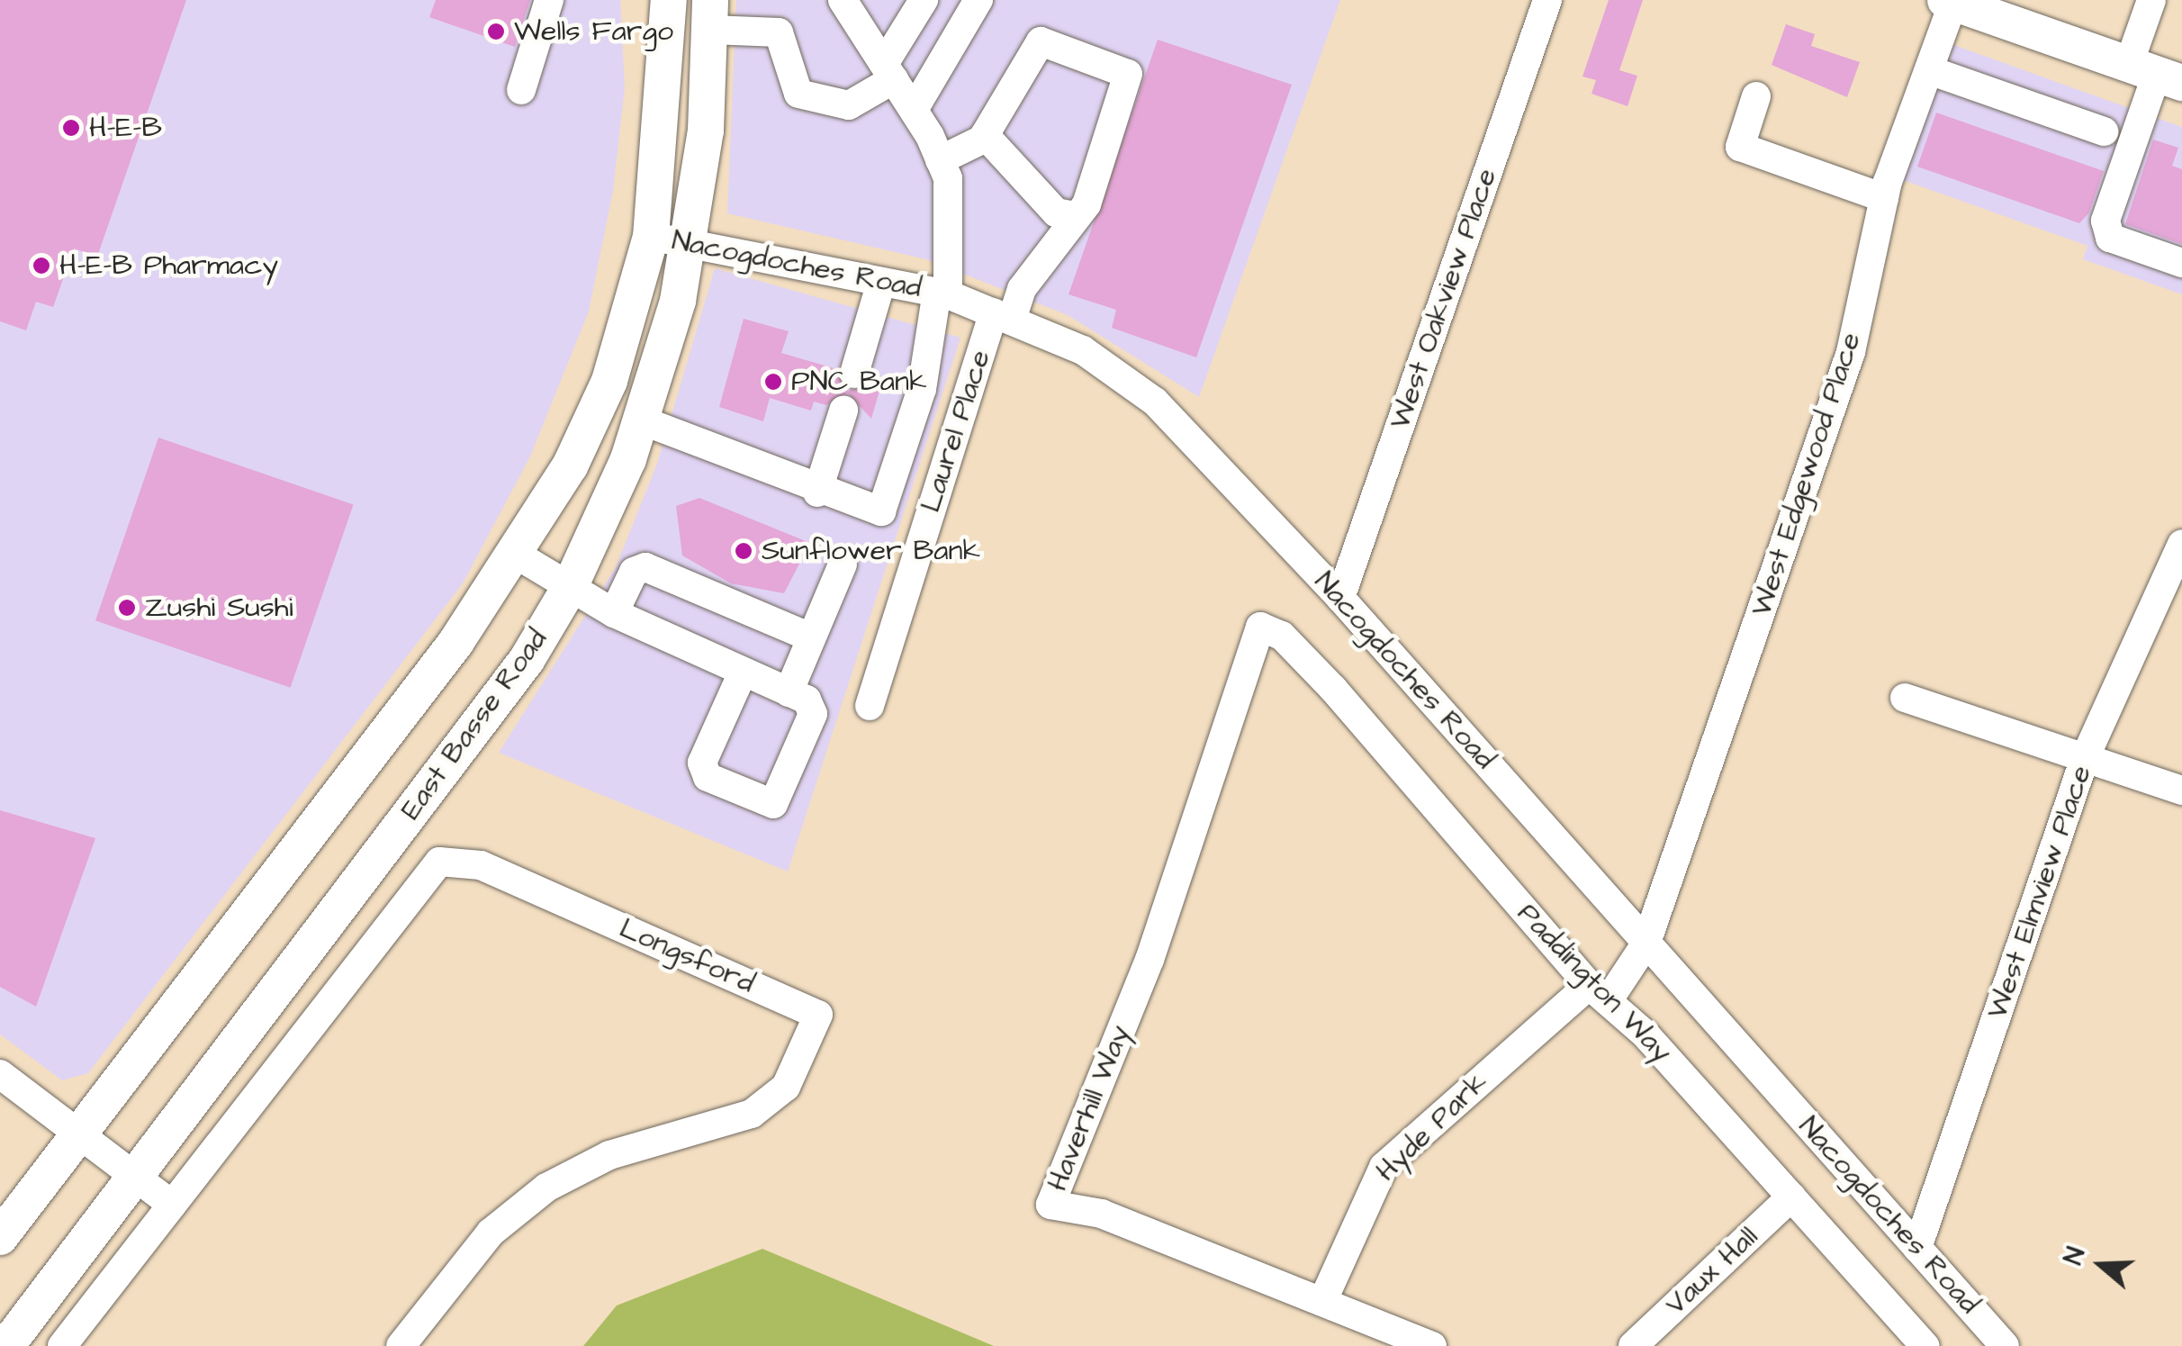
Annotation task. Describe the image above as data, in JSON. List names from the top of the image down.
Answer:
{
  "streets": {
    "main road": ["East Basse Road"],
    "street": [
      "Nacogdoches Road",
      "West Oakview Place",
      "Laurel Place",
      "West Edgewood Place",
      "West Elmview Place",
      "Longsford",
      "Paddington Way",
      "Haverhill Way",
      "Hyde Park",
      "Vaux Hall"
    ]
  },
  "crossings": [
    ["Nacogdoches Road", "West Oakview Place"],
    ["Nacogdoches Road", "Laurel Place"],
    ["Nacogdoches Road", "West Edgewood Place"],
    ["Nacogdoches Road", "East Basse Road"],
    ["Nacogdoches Road", "West Elmview Place"],
    ["Nacogdoches Road", "Hyde Park"],
    ["West Edgewood Place", "Hyde Park"],
    ["Paddington Way", "Haverhill Way"],
    ["Paddington Way", "Hyde Park"],
    ["Paddington Way", "Vaux Hall"],
    ["Haverhill Way", "Hyde Park"]
  ],
  "places": [
    "Wells Fargo",
    "H-E-B",
    "H-E-B Pharmacy",
    "PNC Bank",
    "Sunflower Bank",
    "Zushi Sushi"
  ],
  "north": "left"
}
